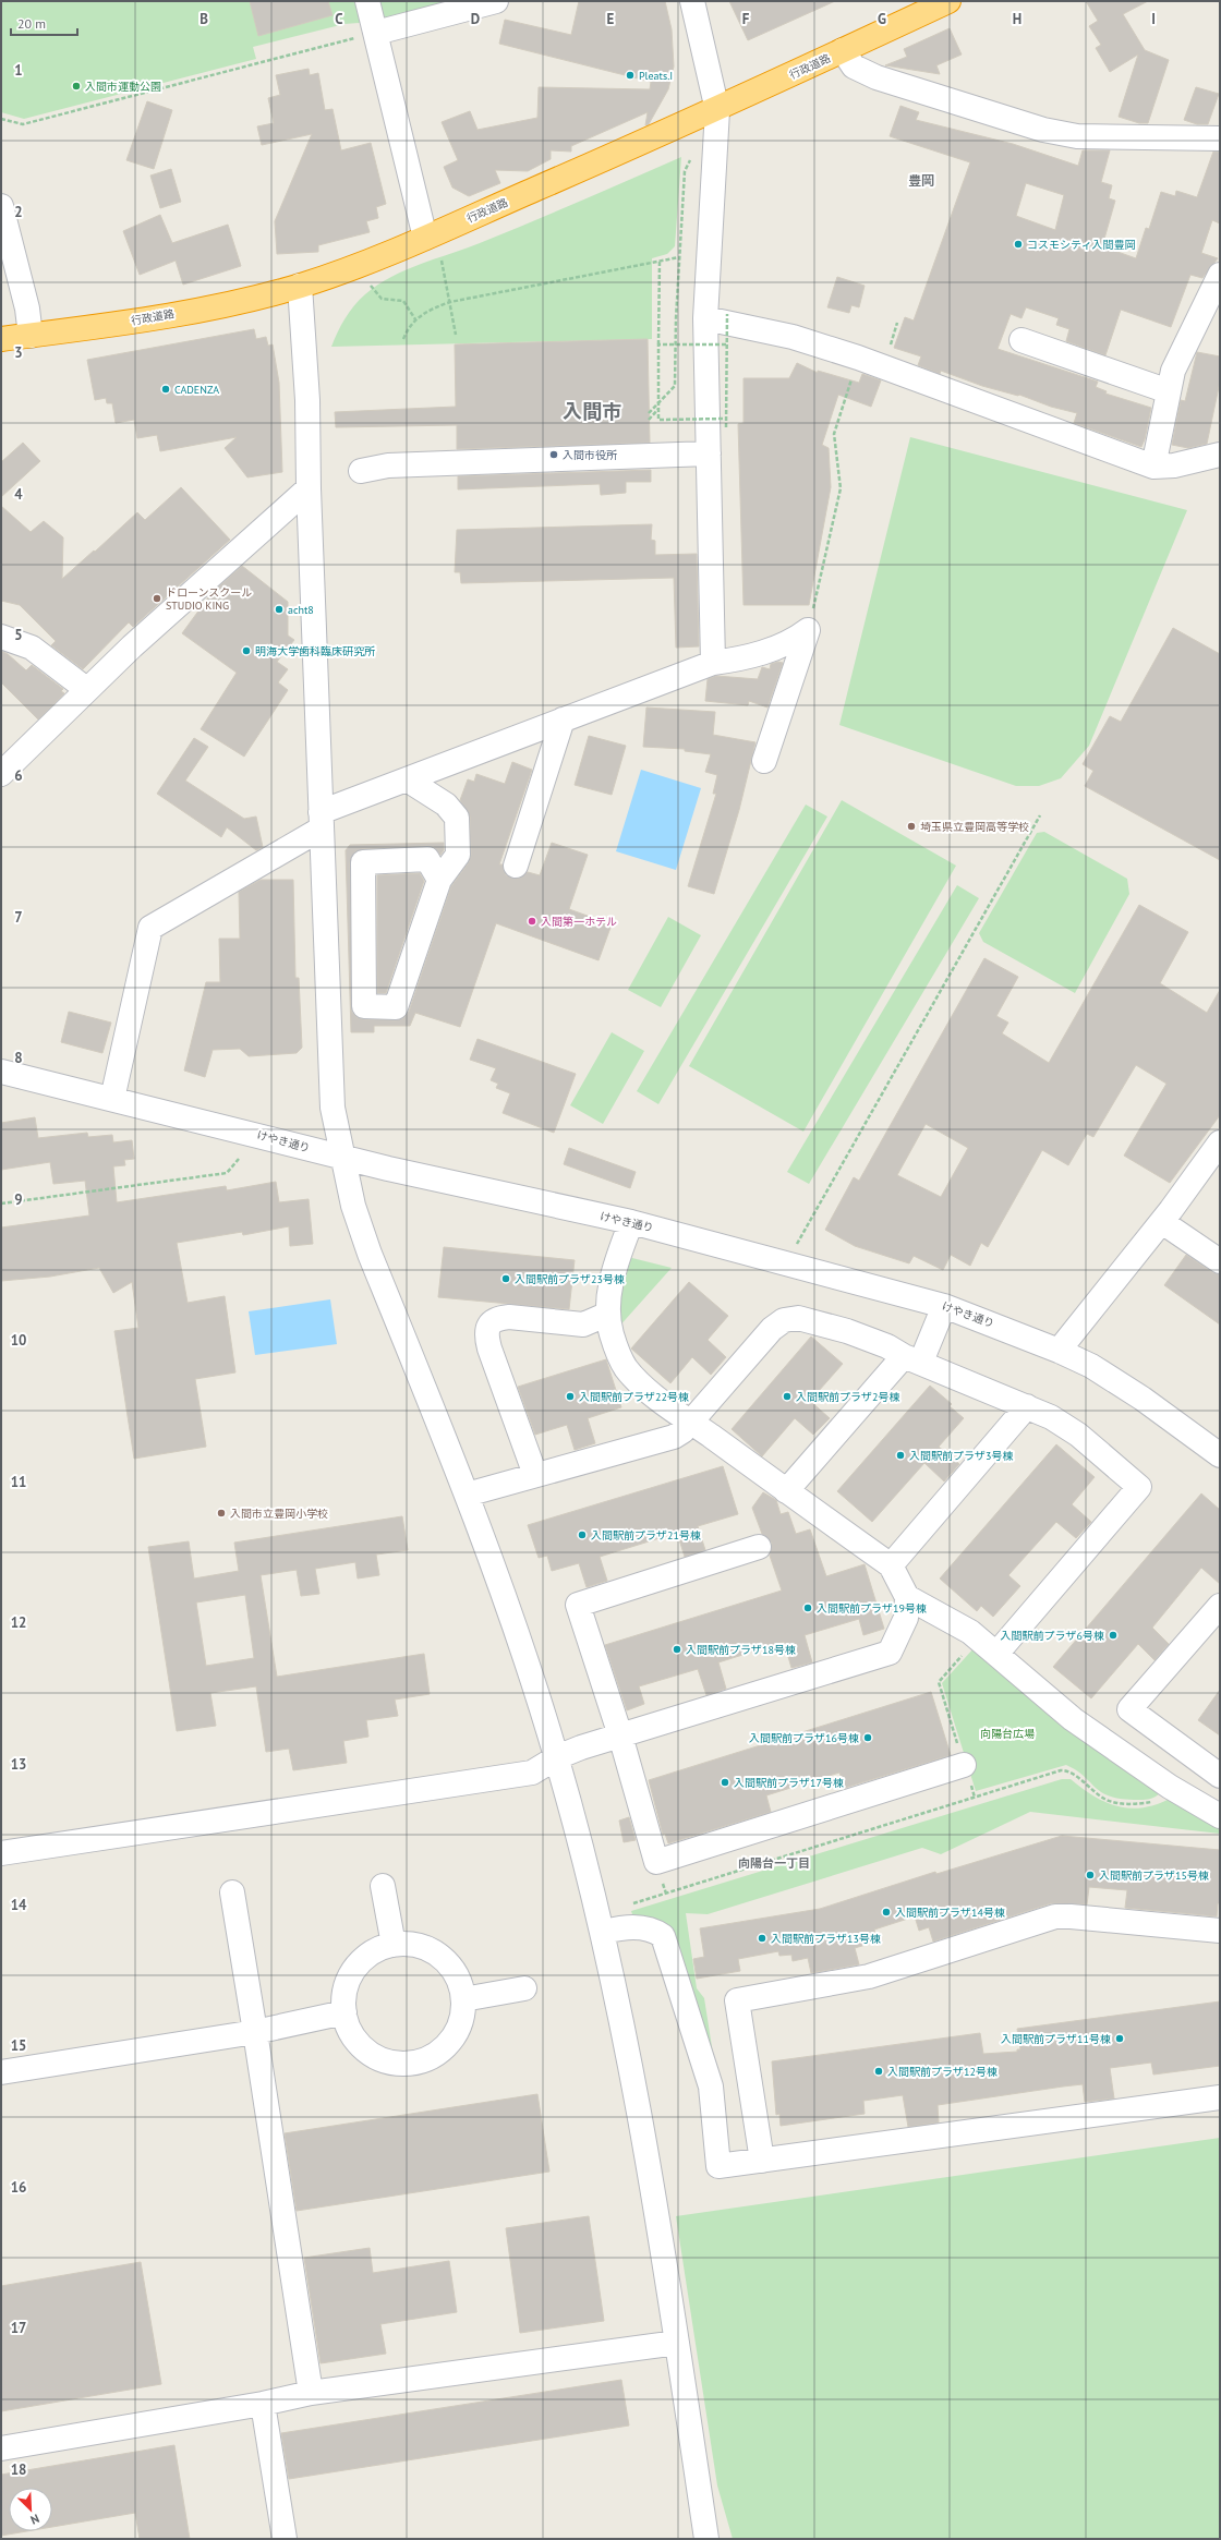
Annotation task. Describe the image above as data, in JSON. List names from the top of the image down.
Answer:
{
  "streets": {
    "highway": ["行政道路"],
    "street": ["けやき通り"]
  },
  "districts": ["豊岡", "入間市", "向陽台一丁目"],
  "parks": ["向陽台広場"],
  "places": [
    "Pleats.I",
    "入間市運動公園",
    "コスモシティ入間豊岡",
    "CADENZA",
    "入間市役所",
    "ドローンスクール STUDIO KING",
    "acht8",
    "明海大学歯科臨床研究所",
    "埼玉県立豊岡高等学校",
    "入間第一ホテル",
    "入間駅前プラザ23号棟",
    "入間駅前プラザ22号棟",
    "入間駅前プラザ2号棟",
    "入間駅前プラザ3号棟",
    "入間市立豊岡小学校",
    "入間駅前プラザ21号棟",
    "入間駅前プラザ19号棟",
    "入間駅前プラザ6号棟",
    "入間駅前プラザ18号棟",
    "入間駅前プラザ16号棟",
    "入間駅前プラザ17号棟",
    "入間駅前プラザ15号棟",
    "入間駅前プラザ14号棟",
    "入間駅前プラザ13号棟",
    "入間駅前プラザ11号棟",
    "入間駅前プラザ12号棟"
  ],
  "scale_bar": "20 m",
  "north": "bottom right",
  "grid": {
    "columns": [
      "B",
      "C",
      "D",
      "E",
      "F",
      "G",
      "H",
      "I"
    ],
    "rows": [
      "1",
      "2",
      "3",
      "4",
      "5",
      "6",
      "7",
      "8",
      "9",
      "10",
      "11",
      "12",
      "13",
      "14",
      "15",
      "16",
      "17",
      "18"
    ]
  }
}
